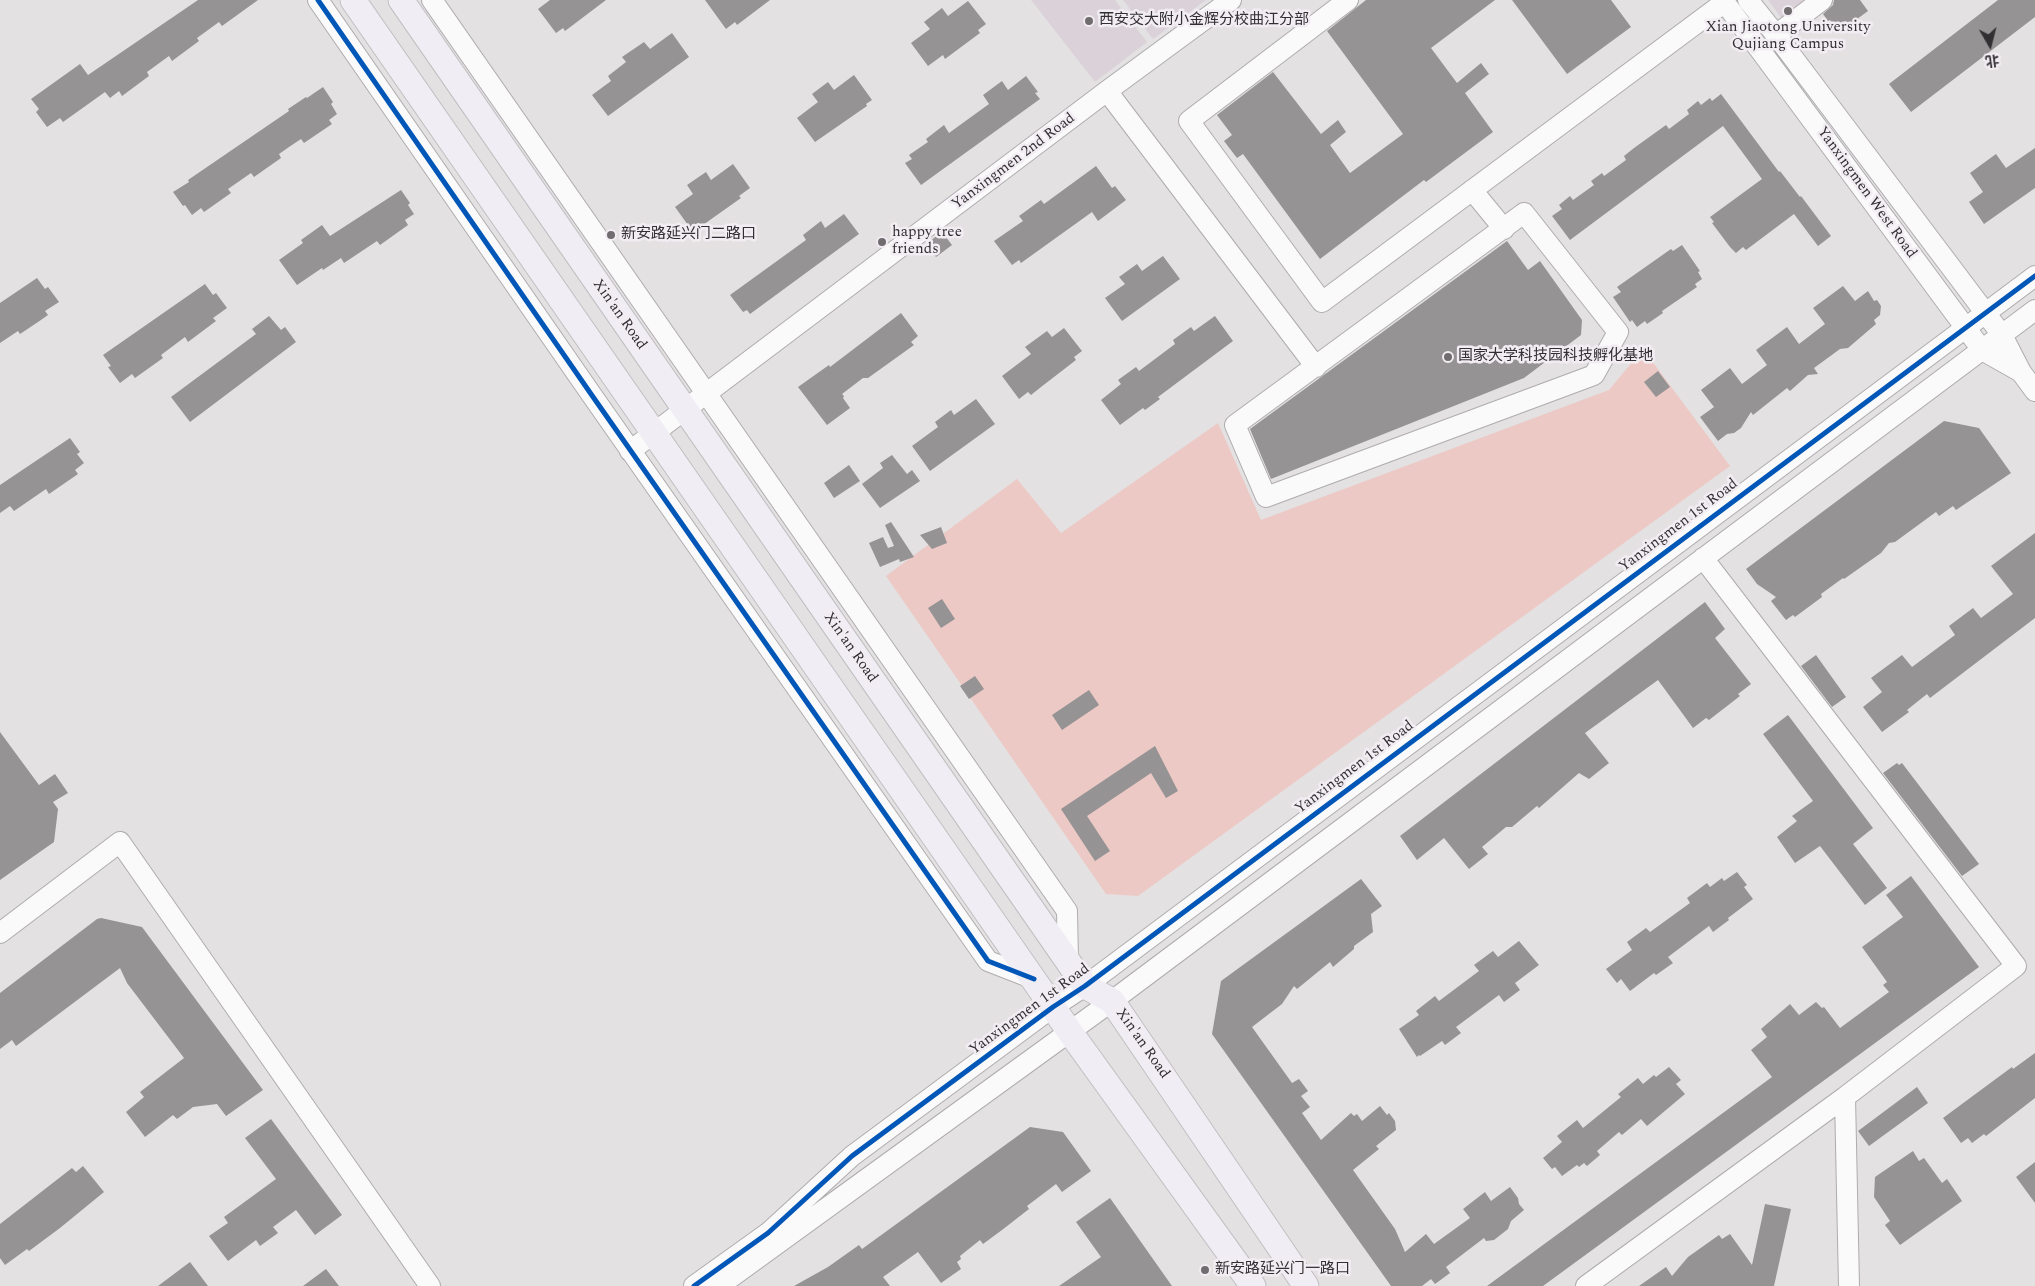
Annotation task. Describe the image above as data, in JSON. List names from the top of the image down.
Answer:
{
  "streets": {
    "main road": ["Xin'an Road"],
    "street": ["Yanxingmen 2nd Road", "Yanxingmen West Road", "Yanxingmen 1st Road"]
  },
  "crossings": [
    ["Yanxingmen 2nd Road", "Xin'an Road"],
    ["Yanxingmen West Road", "Yanxingmen 1st Road"],
    ["Xin'an Road", "Yanxingmen 1st Road"]
  ],
  "places": [
    "Xian Jiaotong University Qujiang Campus",
    "西安交大附小金辉分校曲江分部",
    "新安路延兴门二路口",
    "happy tree friends",
    "国家大学科技园科技孵化基地",
    "新安路延兴门一路口"
  ],
  "north": "bottom"
}
